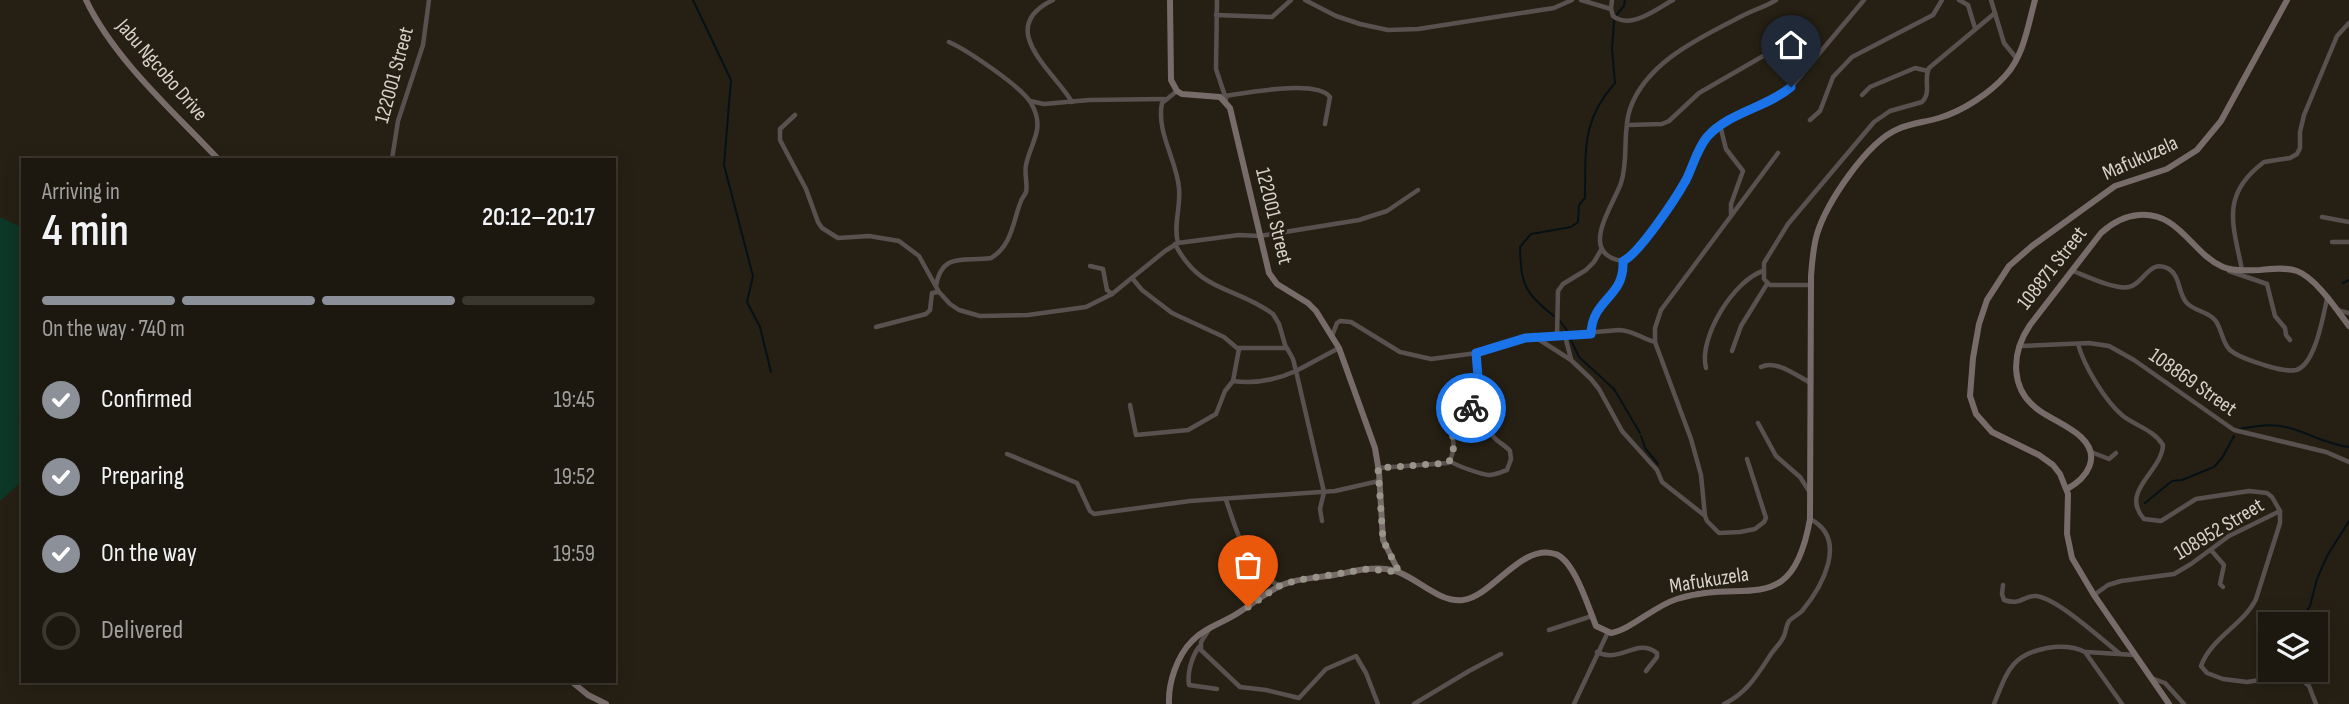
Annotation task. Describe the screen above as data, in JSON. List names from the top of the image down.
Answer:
{
  "streets": {
    "main road": [
      "Jabu Ngcobo Drive",
      "122001 Street",
      "Mafukuzela",
      "108871 Street"
    ],
    "street": ["108869 Street", "108952 Street"]
  },
  "crossings": [
    ["108871 Street", "108869 Street"]
  ],
  "page": {
    "heading": ["4 min", "Arriving in", "20:12–20:17"],
    "bar": "On the way · 740 m",
    "list": [
      ["Confirmed", "19:45"],
      ["Preparing", "19:52"],
      ["On the way", "19:59"],
      "Delivered"
    ]
  }
}
